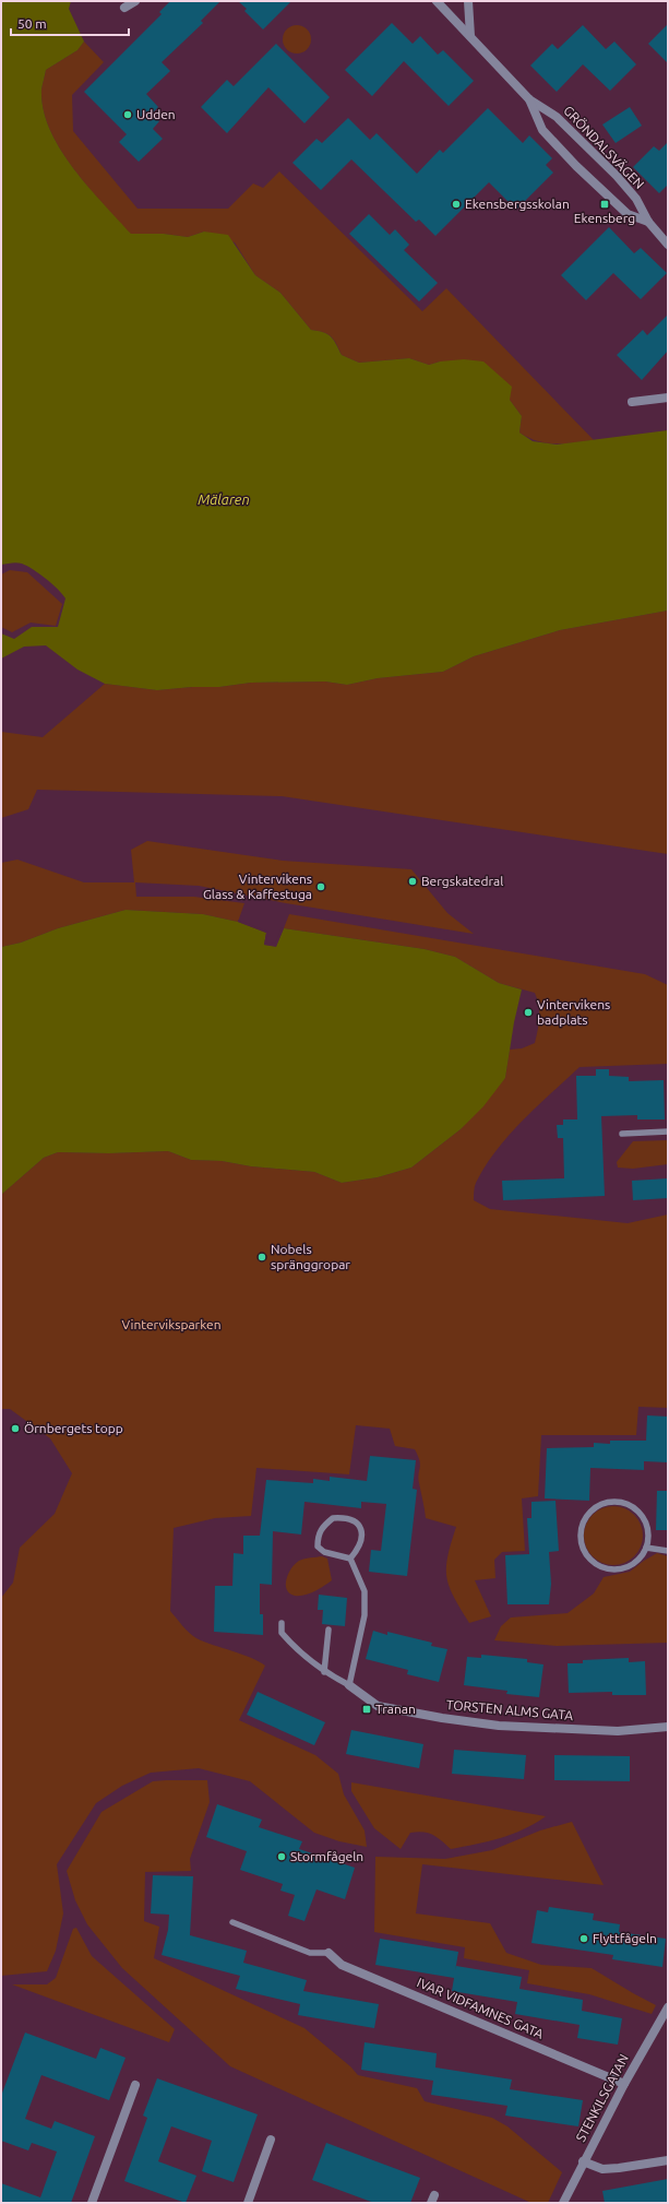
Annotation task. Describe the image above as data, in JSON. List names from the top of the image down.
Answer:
{
  "streets": {
    "street": [
      "GRÖNDALSVÄGEN",
      "TORSTEN ALMS GATA",
      "IVAR VIDFAMNES GATA",
      "STENKILSGATAN"
    ]
  },
  "crossings": [
    ["IVAR VIDFAMNES GATA", "STENKILSGATAN"]
  ],
  "water": ["Mälaren"],
  "parks": ["Vinterviksparken"],
  "places": {
    "other": [
      "Udden",
      "Ekensbergsskolan",
      "Bergskatedral",
      "Vintervikens Glass & Kaffestuga",
      "Vintervikens badplats",
      "Nobels spränggropar",
      "Örnbergets topp",
      "Stormfågeln",
      "Flyttfågeln"
    ],
    "transit": ["Ekensberg", "Tranan"]
  },
  "scale_bar": "50 m"
}
